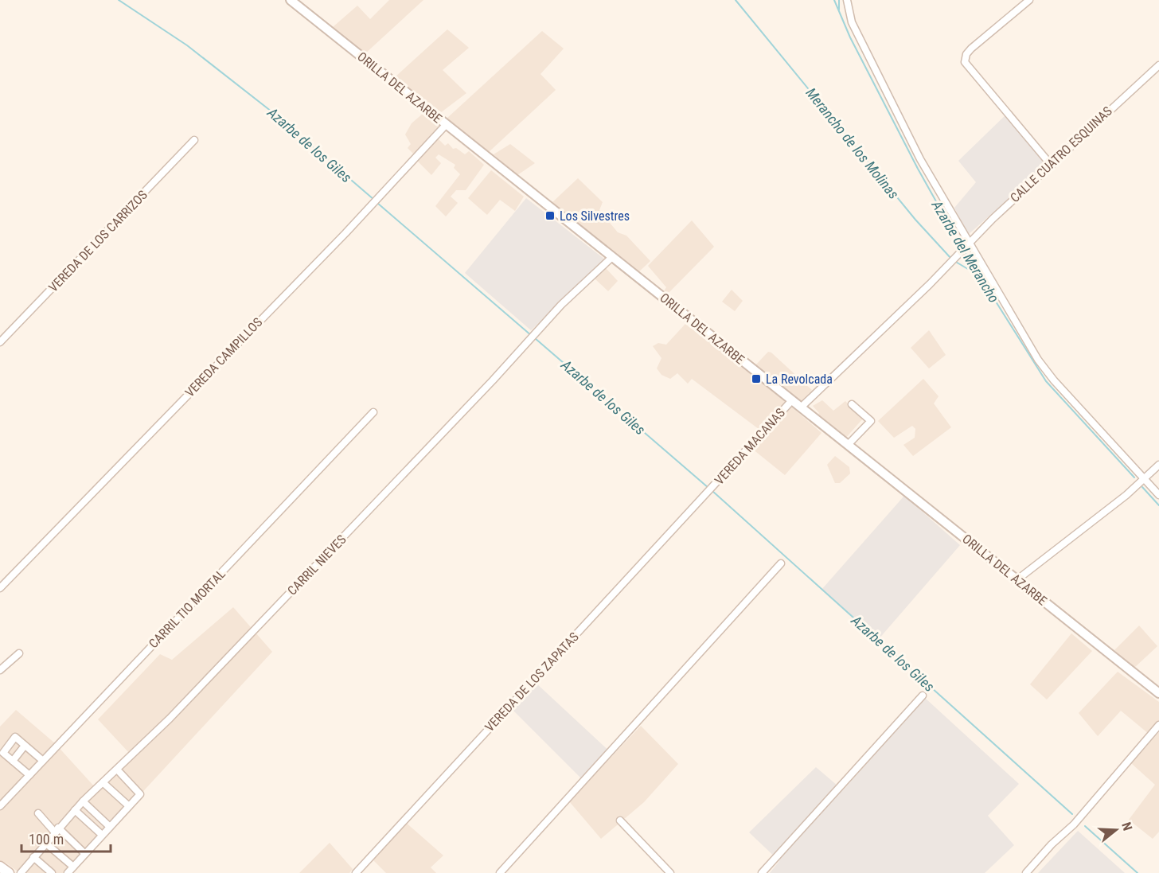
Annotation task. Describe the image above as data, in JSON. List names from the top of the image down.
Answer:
{
  "streets": {
    "street": [
      "ORILLA DEL AZARBE",
      "CALLE CUATRO ESQUINAS",
      "VEREDA DE LOS CARRIZOS",
      "VEREDA CAMPILLOS",
      "VEREDA MACANAS",
      "CARRIL NIEVES",
      "CARRIL TIO MORTAL",
      "VEREDA DE LOS ZAPATAS"
    ]
  },
  "crossings": [
    ["ORILLA DEL AZARBE", "CALLE CUATRO ESQUINAS"],
    ["ORILLA DEL AZARBE", "VEREDA CAMPILLOS"],
    ["ORILLA DEL AZARBE", "VEREDA MACANAS"],
    ["ORILLA DEL AZARBE", "CARRIL NIEVES"],
    ["VEREDA MACANAS", "VEREDA DE LOS ZAPATAS"]
  ],
  "water": ["Merancho de los Molinas", "Azarbe de los Giles", "Azarbe del Merancho"],
  "places": {
    "transit": ["Los Silvestres", "La Revolcada"]
  },
  "scale_bar": "100 m",
  "north": "right"
}
